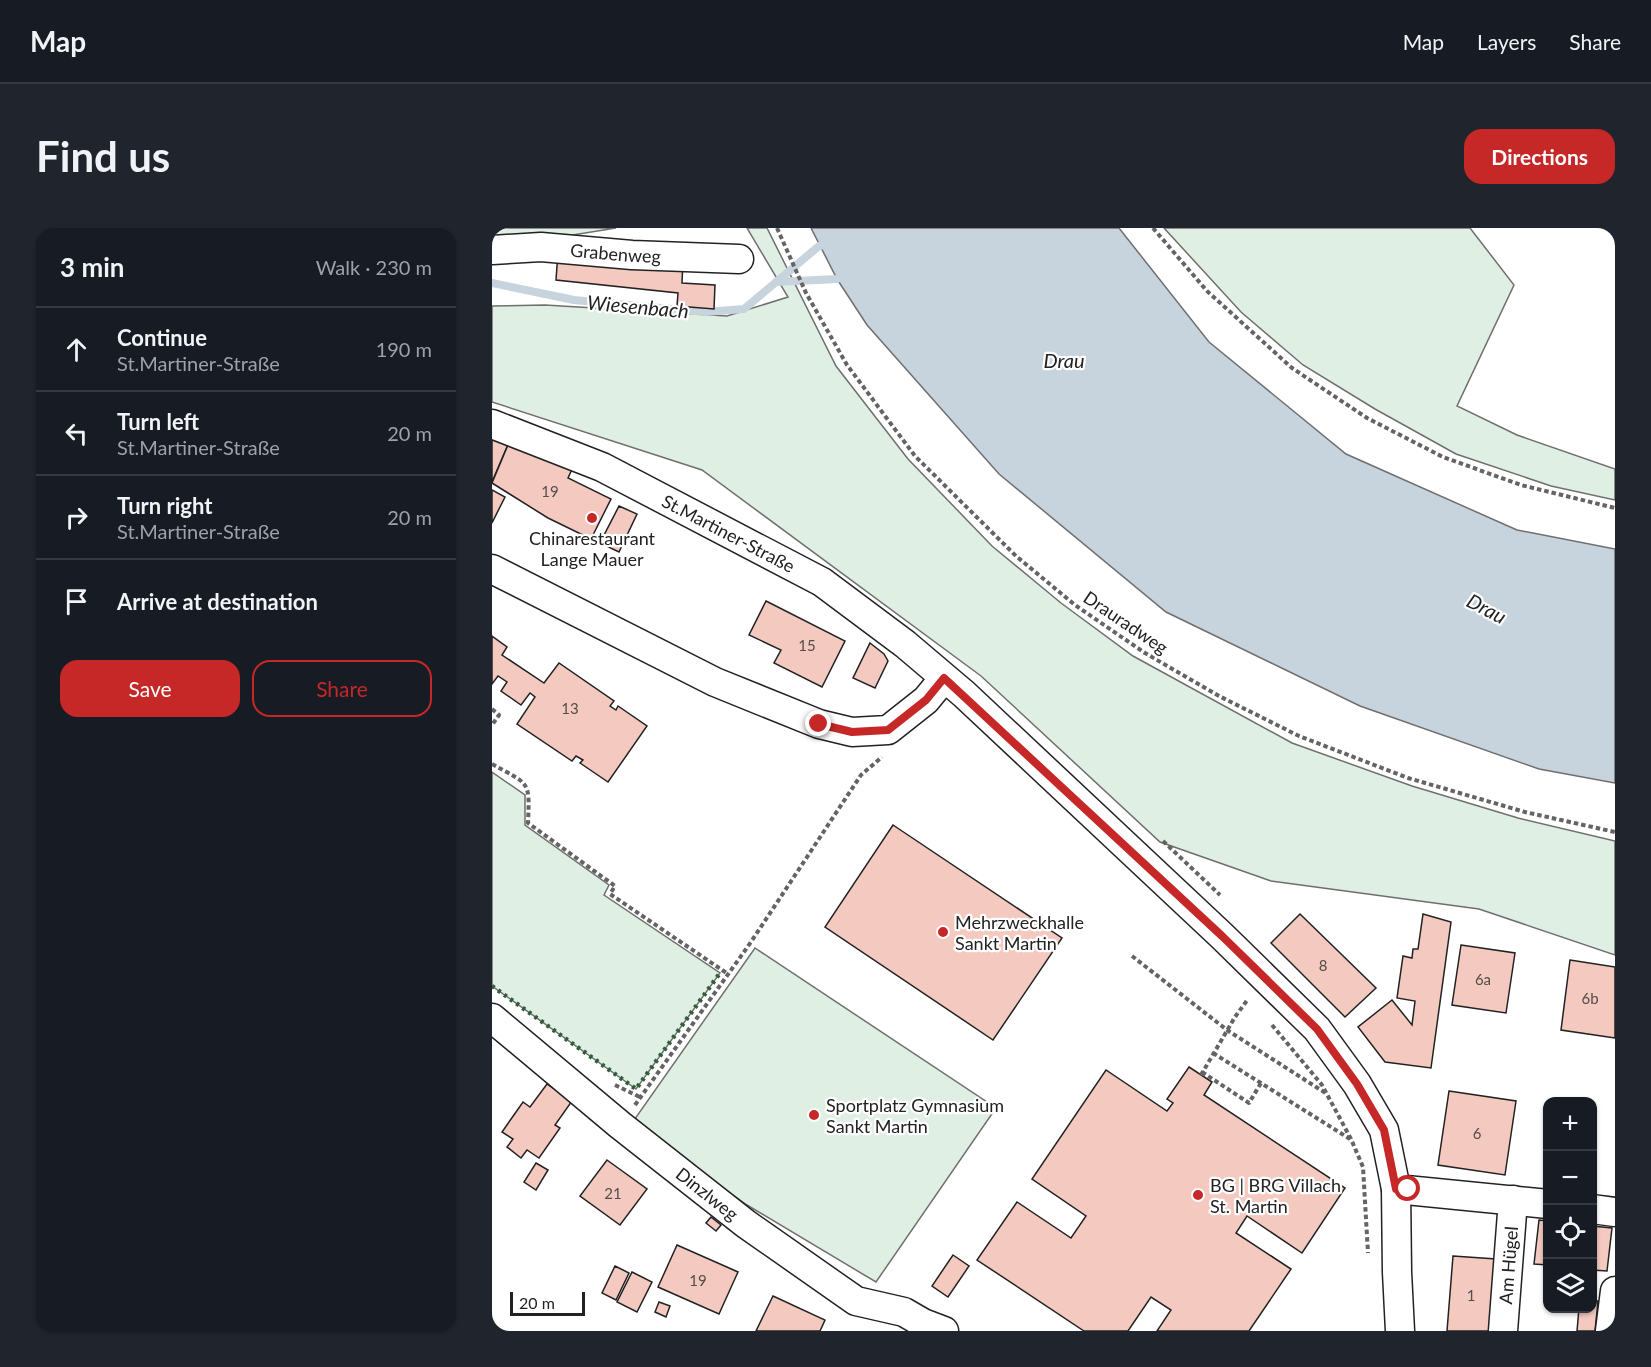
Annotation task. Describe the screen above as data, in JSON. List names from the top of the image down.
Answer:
{
  "streets": {
    "street": [
      "Grabenweg",
      "St.Martiner-Straße",
      "Dinzlweg",
      "Am Hügel"
    ],
    "path": ["Drauradweg"]
  },
  "crossings": [
    ["St.Martiner-Straße", "Am Hügel"]
  ],
  "water": ["Wiesenbach", "Drau"],
  "places": [
    "Chinarestaurant Lange Mauer",
    "Mehrzweckhalle Sankt Martin",
    "Sportplatz Gymnasium Sankt Martin",
    "BG | BRG Villach St. Martin"
  ],
  "house_numbers": [
    "19",
    "15",
    "13",
    "8",
    "6a",
    "6b",
    "6",
    "21",
    "19",
    "1"
  ],
  "scale_bar": "20 m",
  "page": {
    "header": "Map",
    "nav": ["Map", "Layers", "Share"],
    "buttons": [
      "Directions",
      ["Save", "Share"]
    ],
    "title": "Find us",
    "heading": ["3 min", "Walk · 230 m"],
    "list": [
      ["Continue", "St.Martiner-Straße", "190 m"],
      ["Turn left", "St.Martiner-Straße", "20 m"],
      ["Turn right", "St.Martiner-Straße", "20 m"],
      "Arrive at destination"
    ],
    "map_buttons": ["+", "−"],
    "scale": "20 m"
  }
}
